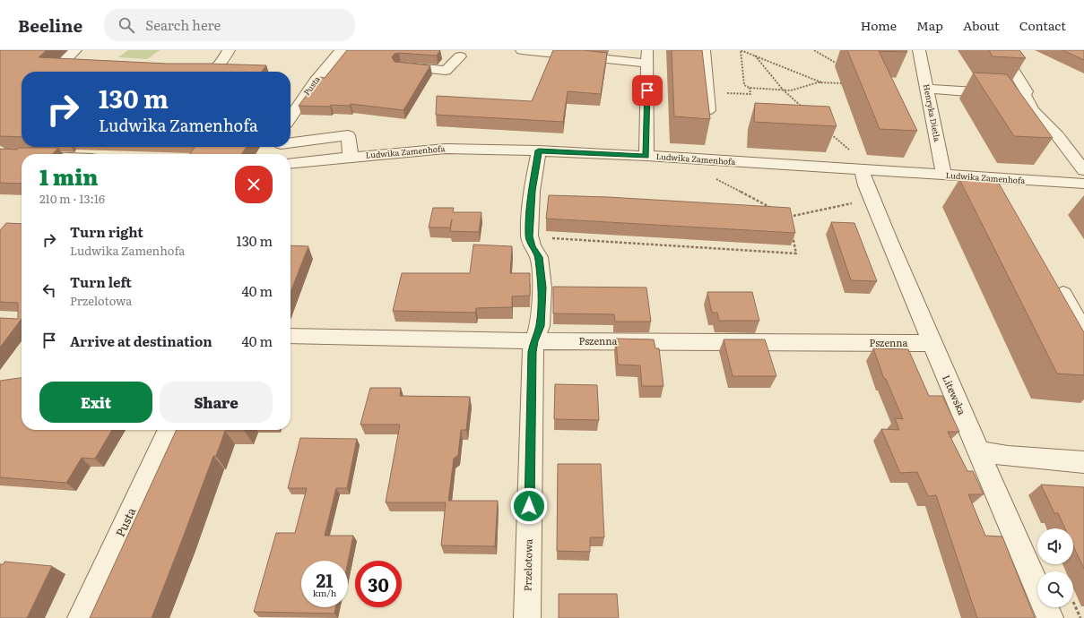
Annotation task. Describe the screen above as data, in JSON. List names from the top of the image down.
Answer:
{
  "streets": {
    "street": [
      "Pusta",
      "Henryka Dietla",
      "Ludwika Zamenhofa",
      "Pszenna",
      "Litewska",
      "Przelotowa"
    ]
  },
  "crossings": [
    ["Henryka Dietla", "Ludwika Zamenhofa"],
    ["Ludwika Zamenhofa", "Litewska"],
    ["Ludwika Zamenhofa", "Przelotowa"],
    ["Pszenna", "Litewska"],
    ["Pszenna", "Przelotowa"]
  ],
  "page": {
    "header": "Beeline",
    "search": "Search here",
    "nav": [
      "Home",
      "Map",
      "About",
      "Contact"
    ],
    "turn": ["130 m", "Ludwika Zamenhofa"],
    "heading": ["1 min", "210 m · 13:16"],
    "list": [
      {
        "name": "Turn right",
        "note": "Ludwika Zamenhofa",
        "value": "130 m"
      },
      {
        "name": "Turn left",
        "note": "Przelotowa",
        "value": "40 m"
      },
      {
        "name": "Arrive at destination",
        "value": "40 m"
      }
    ],
    "buttons": ["Exit", "Share"],
    "speed": "21 km/h",
    "limit": "30"
  }
}
